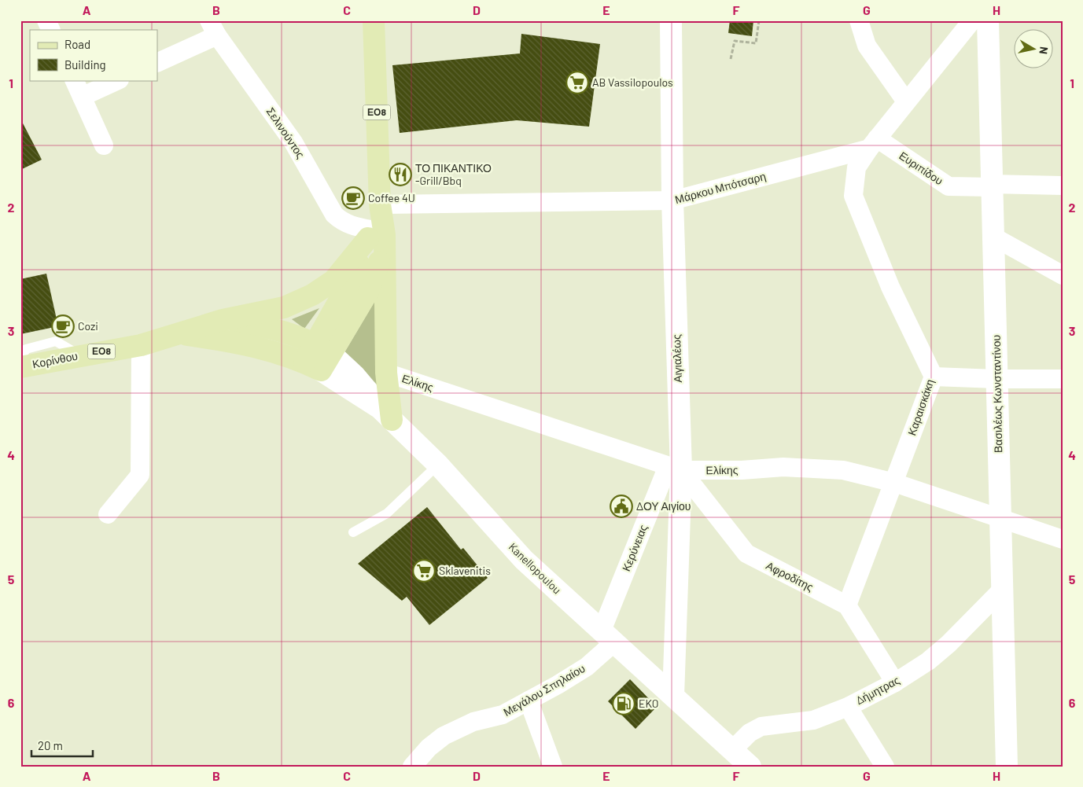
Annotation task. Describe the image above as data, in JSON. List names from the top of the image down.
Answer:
{
  "streets": {
    "main road": ["ΕΟ8", "Κορίνθου"],
    "street": [
      "Σελινούντος",
      "Ευριπίδου",
      "Μάρκου Μπότσαρη",
      "Αιγιαλέως",
      "Ελίκης",
      "Βασιλέως Κωνσταντίνου",
      "Καραισκάκη",
      "Κερύνειας",
      "Kanellopoulou",
      "Αφροδίτης",
      "Μεγάλου Σπηλαίου",
      "Δήμητρας"
    ]
  },
  "crossings": [
    ["ΕΟ8", "Σελινούντος"],
    ["ΕΟ8", "Μάρκου Μπότσαρη"],
    ["ΕΟ8", "Κορίνθου"],
    ["ΕΟ8", "Kanellopoulou"],
    ["Ευριπίδου", "Μάρκου Μπότσαρη"],
    ["Ευριπίδου", "Βασιλέως Κωνσταντίνου"],
    ["Ευριπίδου", "Καραισκάκη"],
    ["Μάρκου Μπότσαρη", "Αιγιαλέως"],
    ["Μάρκου Μπότσαρη", "Καραισκάκη"],
    ["Αιγιαλέως", "Ελίκης"],
    ["Αιγιαλέως", "Κερύνειας"],
    ["Αιγιαλέως", "Kanellopoulou"],
    ["Αιγιαλέως", "Αφροδίτης"],
    ["Κορίνθου", "Kanellopoulou"],
    ["Ελίκης", "Βασιλέως Κωνσταντίνου"],
    ["Ελίκης", "Καραισκάκη"],
    ["Ελίκης", "Κερύνειας"],
    ["Ελίκης", "Αφροδίτης"],
    ["Βασιλέως Κωνσταντίνου", "Δήμητρας"],
    ["Καραισκάκη", "Αφροδίτης"],
    ["Κερύνειας", "Kanellopoulou"],
    ["Κερύνειας", "Αφροδίτης"],
    ["Κερύνειας", "Μεγάλου Σπηλαίου"],
    ["Kanellopoulou", "Μεγάλου Σπηλαίου"],
    ["Kanellopoulou", "Δήμητρας"]
  ],
  "places": {
    "supermarket": ["AB Vassilopoulos", "Sklavenitis"],
    "restaurant": ["ΤΟ ΠΙΚΑΝΤΙΚΟ -Grill/Bbq"],
    "cafe": ["Coffee 4U", "Cozi"],
    "public building": ["ΔΟΥ Αιγίου"],
    "fuel station": ["EKO"]
  },
  "legend": ["Road", "Building"],
  "scale_bar": "20 m",
  "north": "right",
  "grid": {
    "columns": [
      "A",
      "B",
      "C",
      "D",
      "E",
      "F",
      "G",
      "H"
    ],
    "rows": [
      "1",
      "2",
      "3",
      "4",
      "5",
      "6"
    ]
  }
}
